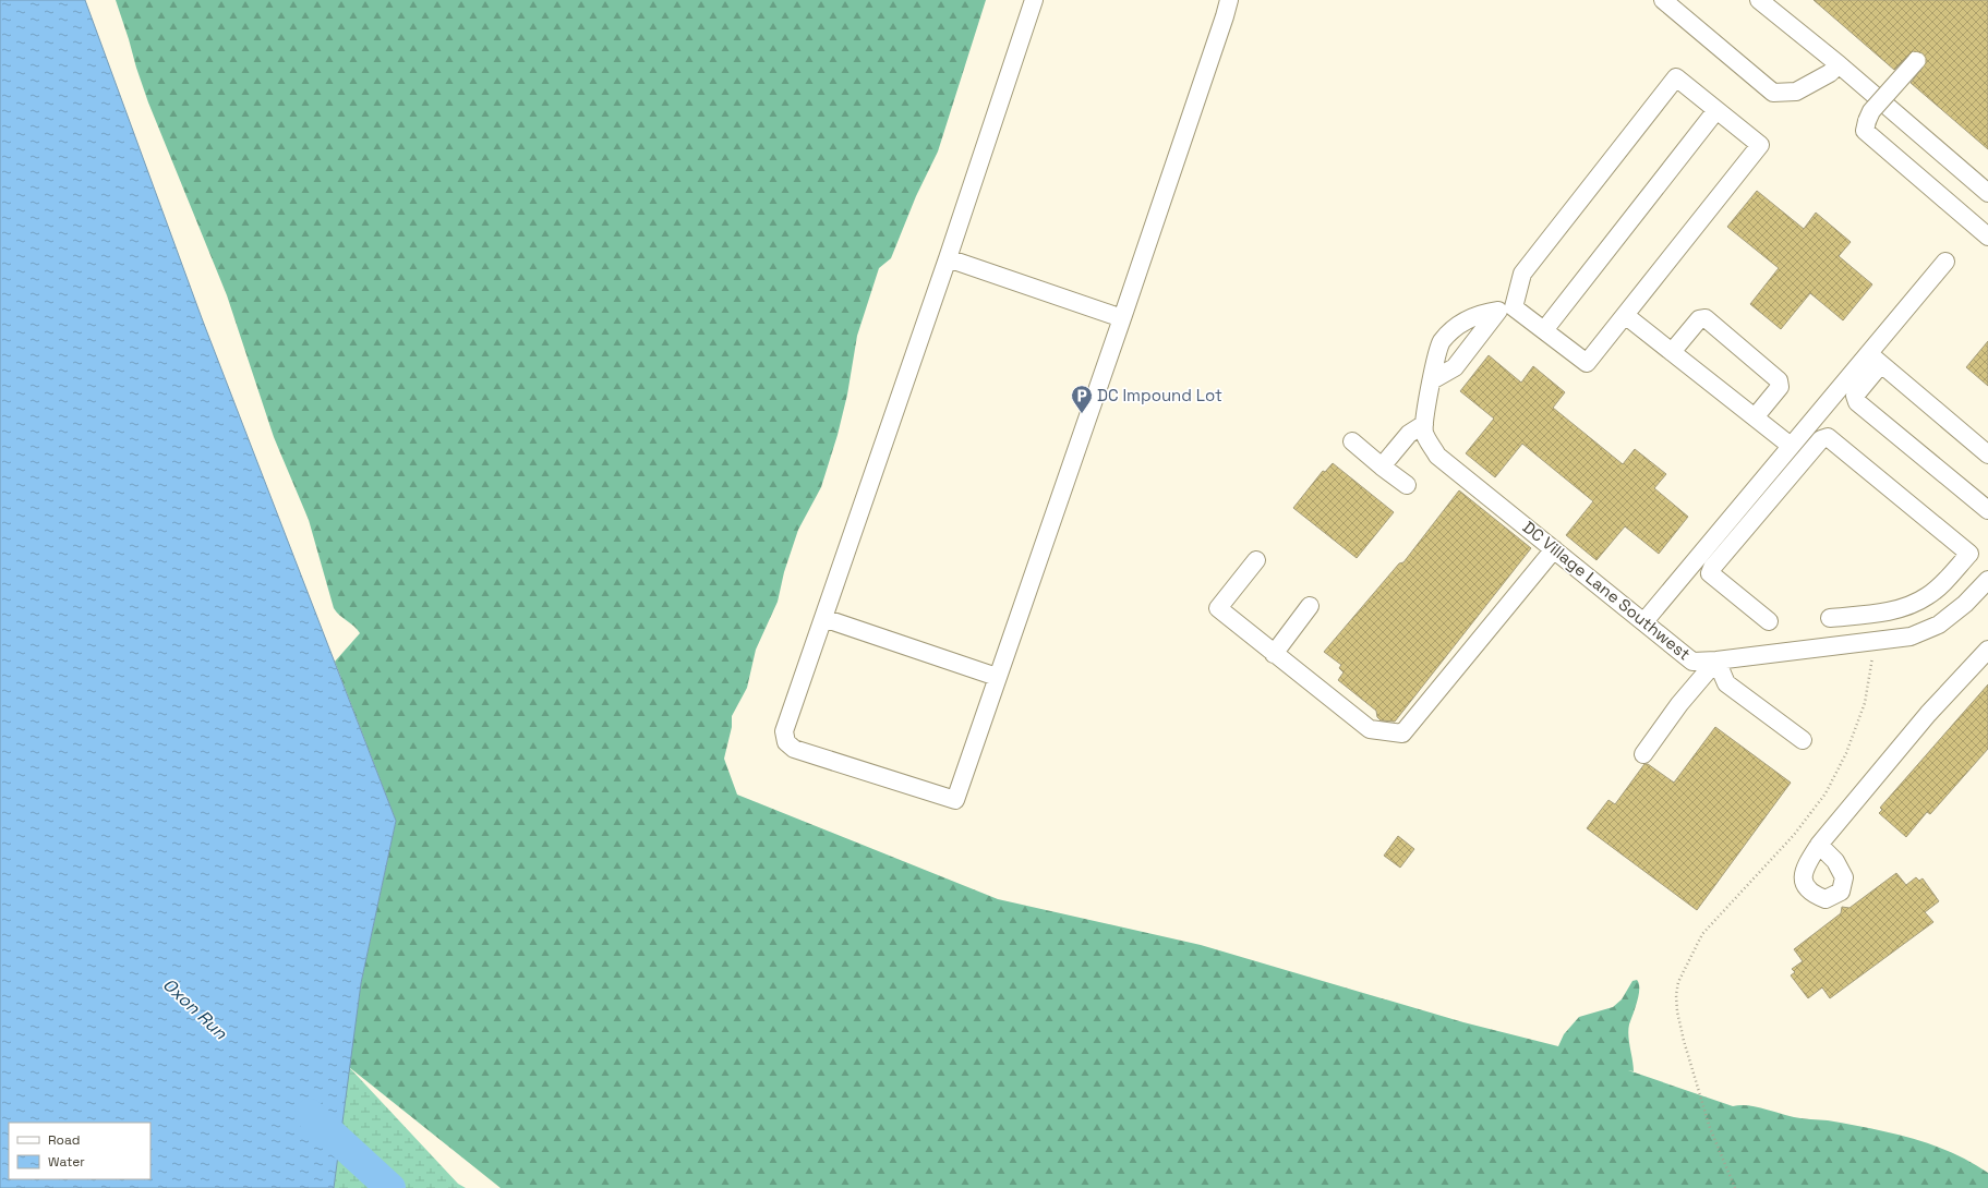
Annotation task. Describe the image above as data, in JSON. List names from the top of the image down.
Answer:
{
  "streets": {
    "street": ["DC Village Lane Southwest"]
  },
  "water": ["Oxon Run"],
  "places": {
    "parking": ["DC Impound Lot"]
  },
  "legend": ["Road", "Water"]
}
